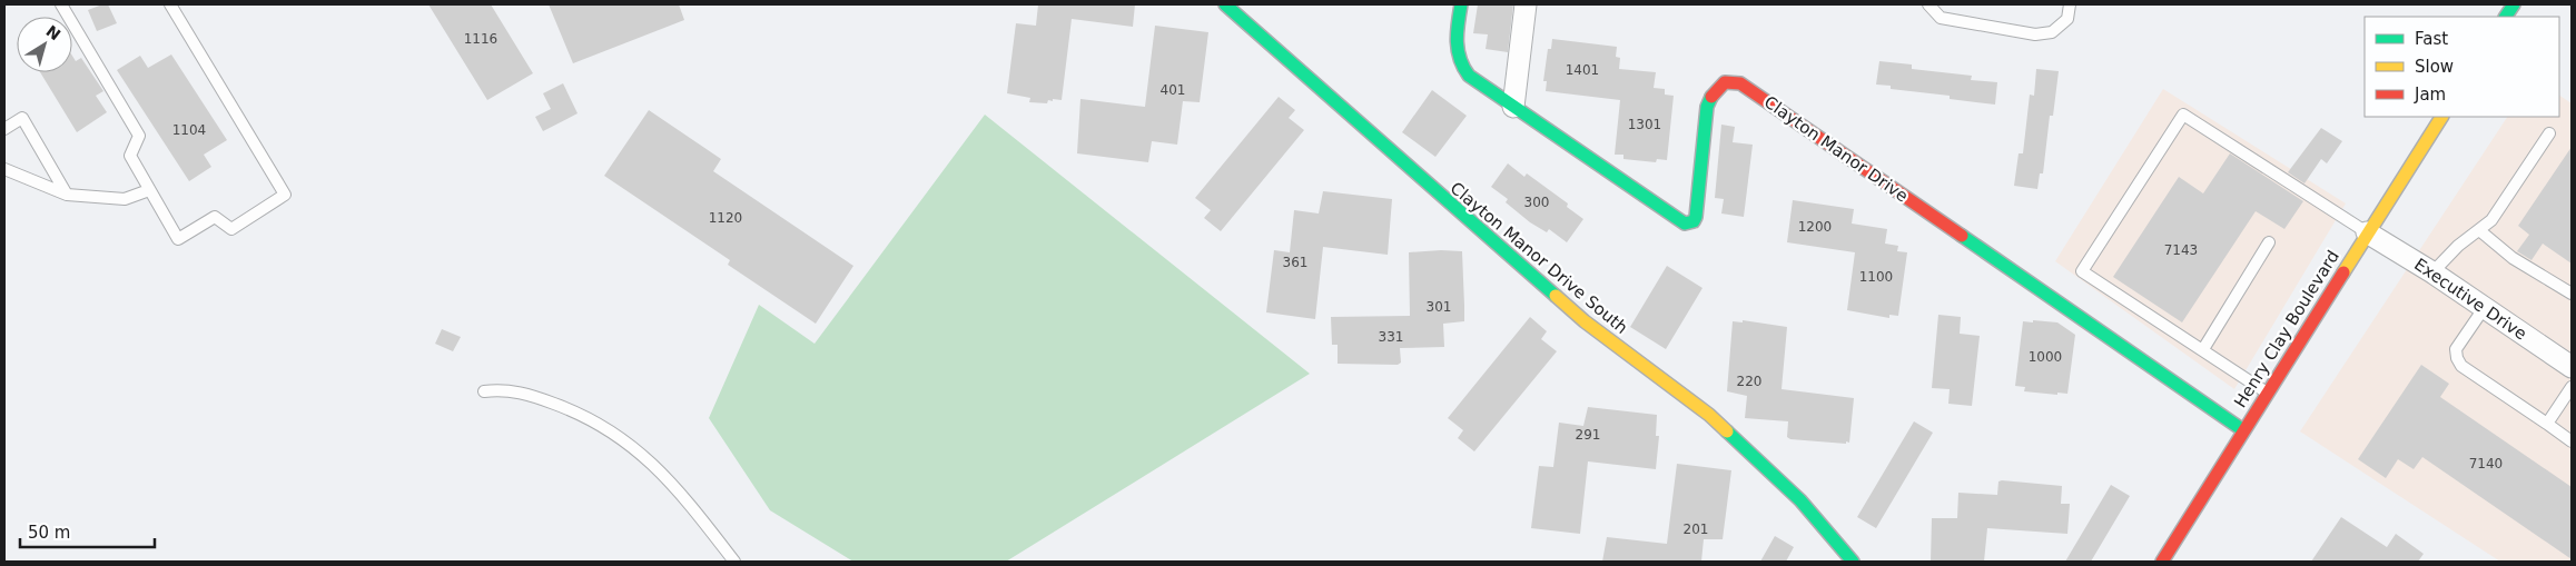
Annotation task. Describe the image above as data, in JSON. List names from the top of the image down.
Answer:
{
  "streets": {
    "street": [
      "Clayton Manor Drive",
      "Clayton Manor Drive South",
      "Executive Drive",
      "Henry Clay Boulevard"
    ]
  },
  "crossings": [
    ["Clayton Manor Drive", "Henry Clay Boulevard"],
    ["Executive Drive", "Henry Clay Boulevard"]
  ],
  "house_numbers": [
    "1116",
    "1401",
    "401",
    "1301",
    "1104",
    "300",
    "1120",
    "1200",
    "7143",
    "361",
    "1100",
    "301",
    "331",
    "1000",
    "220",
    "291",
    "7140",
    "201"
  ],
  "legend": ["Fast", "Slow", "Jam"],
  "scale_bar": "50 m",
  "north": "top right"
}
